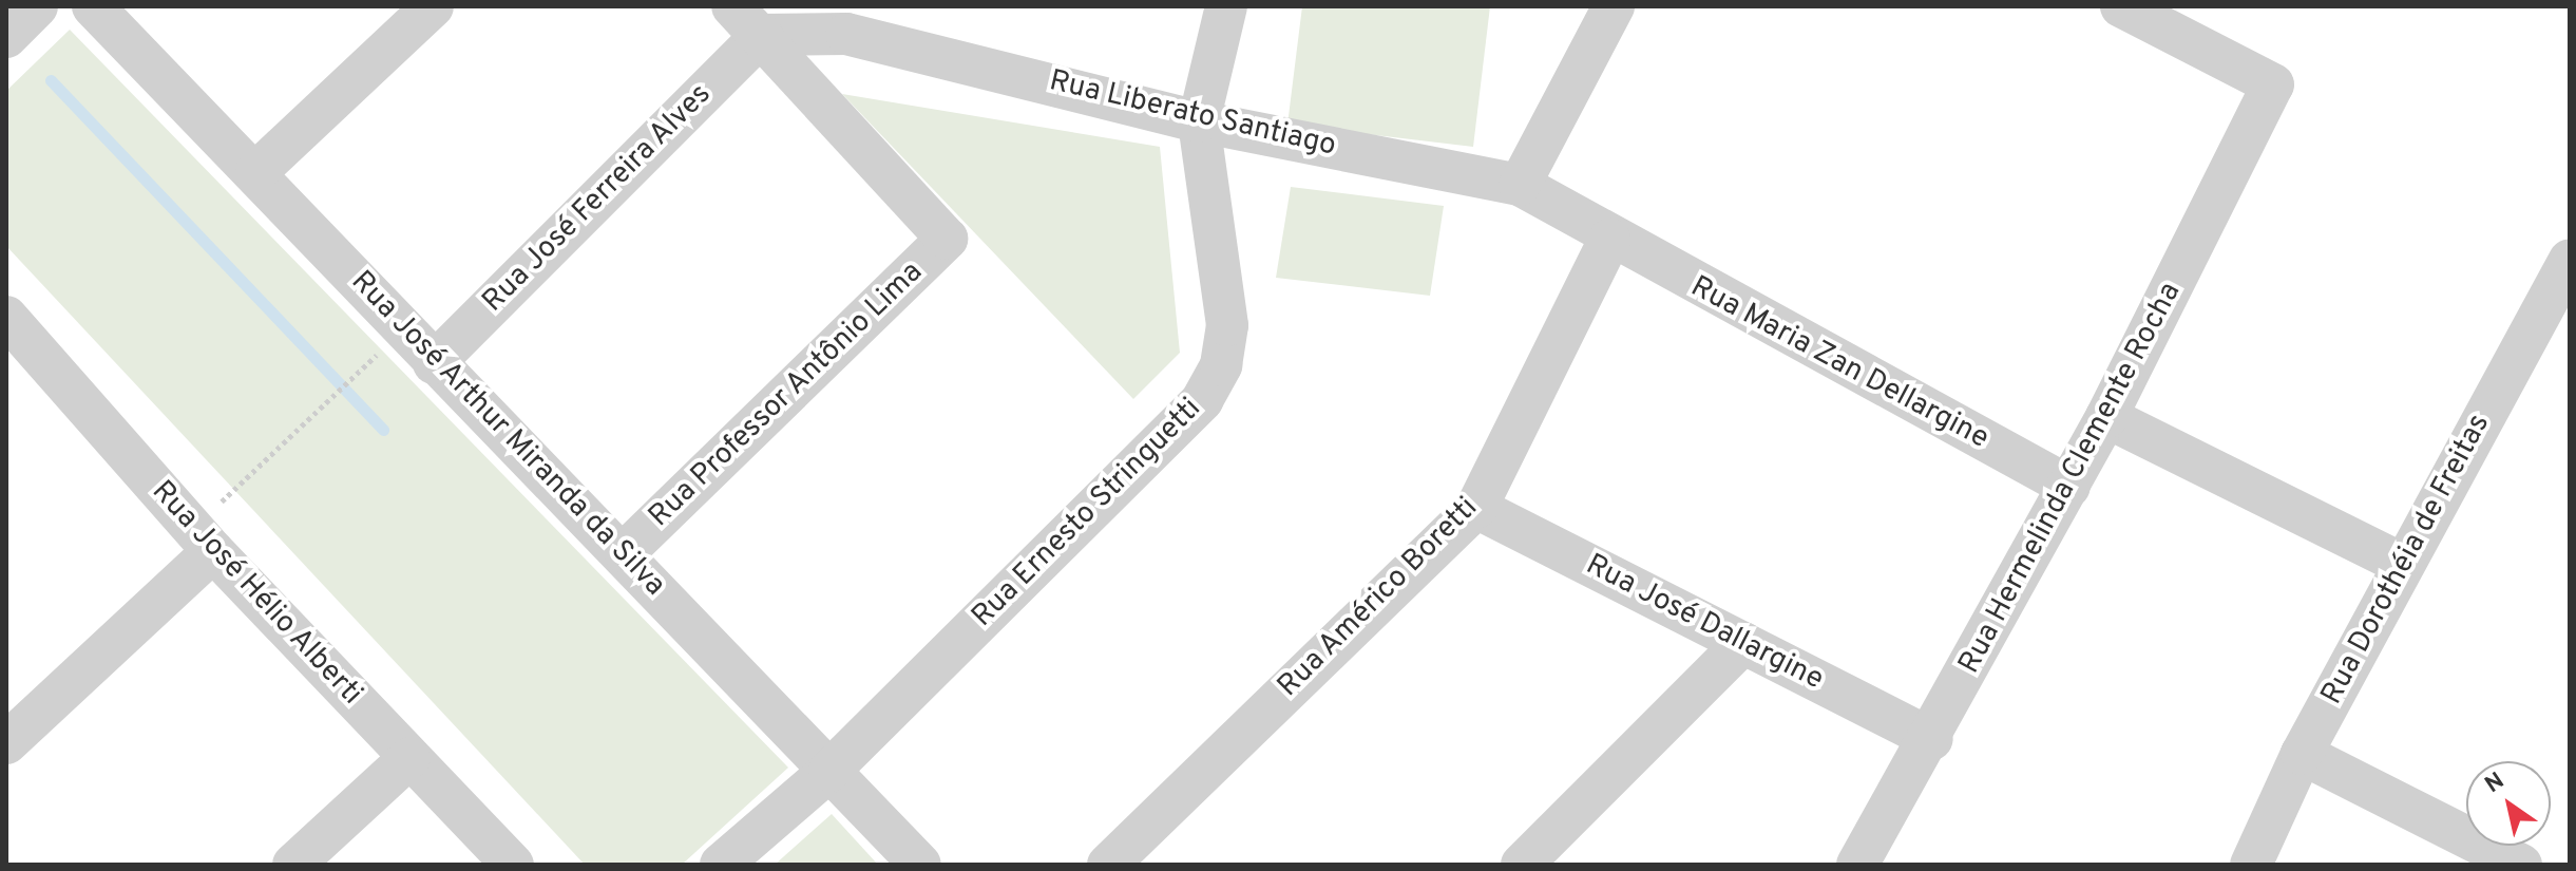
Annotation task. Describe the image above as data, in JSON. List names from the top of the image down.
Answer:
{
  "streets": {
    "street": [
      "Rua Liberato Santiago",
      "Rua José Ferreira Alves",
      "Rua Maria Zan Dellargine",
      "Rua Professor Antônio Lima",
      "Rua José Arthur Miranda da Silva",
      "Rua Hermelinda Clemente Rocha",
      "Rua Ernesto Stringuetti",
      "Rua Dorothéia de Freitas",
      "Rua José Hélio Alberti",
      "Rua Américo Boretti",
      "Rua José Dallargine"
    ]
  },
  "crossings": [
    ["Rua Liberato Santiago", "Rua José Ferreira Alves"],
    ["Rua Liberato Santiago", "Rua Maria Zan Dellargine"],
    ["Rua Liberato Santiago", "Rua Professor Antônio Lima"],
    ["Rua Liberato Santiago", "Rua Ernesto Stringuetti"],
    ["Rua Liberato Santiago", "Rua Américo Boretti"],
    ["Rua José Ferreira Alves", "Rua Professor Antônio Lima"],
    ["Rua José Ferreira Alves", "Rua José Arthur Miranda da Silva"],
    ["Rua Maria Zan Dellargine", "Rua Hermelinda Clemente Rocha"],
    ["Rua Maria Zan Dellargine", "Rua Américo Boretti"],
    ["Rua Professor Antônio Lima", "Rua José Arthur Miranda da Silva"],
    ["Rua José Arthur Miranda da Silva", "Rua Ernesto Stringuetti"],
    ["Rua Hermelinda Clemente Rocha", "Rua José Dallargine"],
    ["Rua Américo Boretti", "Rua José Dallargine"]
  ],
  "north": "top left"
}
